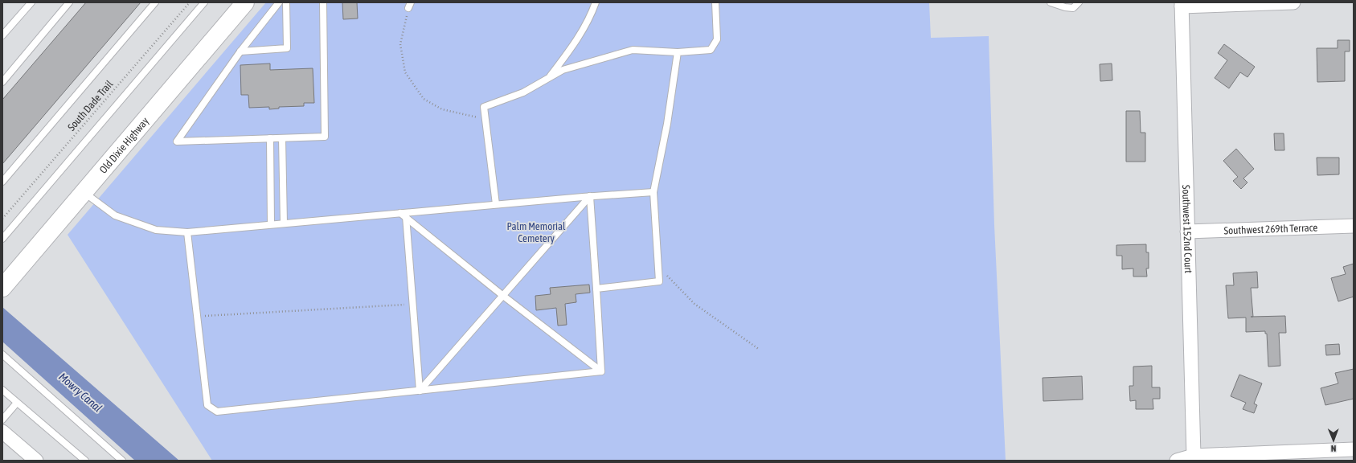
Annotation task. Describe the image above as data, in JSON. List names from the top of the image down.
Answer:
{
  "streets": {
    "street": ["Old Dixie Highway", "Southwest 152nd Court", "Southwest 269th Terrace"],
    "path": ["South Dade Trail"]
  },
  "crossings": [
    ["Southwest 152nd Court", "Southwest 269th Terrace"]
  ],
  "water": ["Mowry Canal"],
  "parks": ["Palm Memorial Cemetery"],
  "north": "bottom"
}
